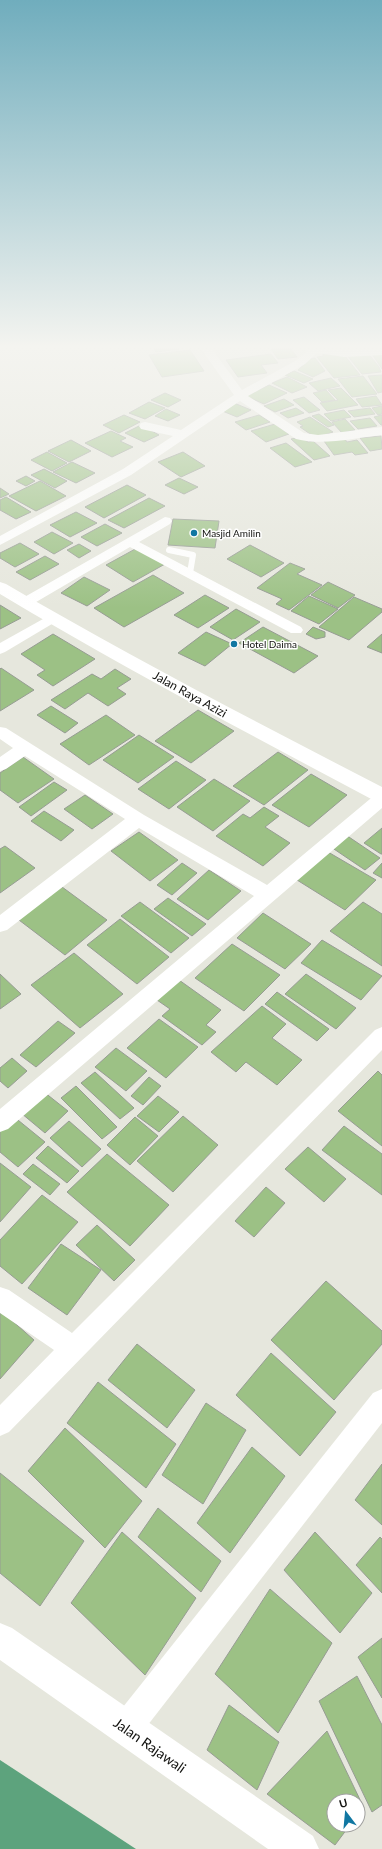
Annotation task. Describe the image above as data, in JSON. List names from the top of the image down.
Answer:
{
  "streets": {
    "street": ["Jalan Raya Azizi", "Jalan Rajawali"]
  },
  "places": ["Masjid Amilin", "Hotel Daima"],
  "north": "top"
}
